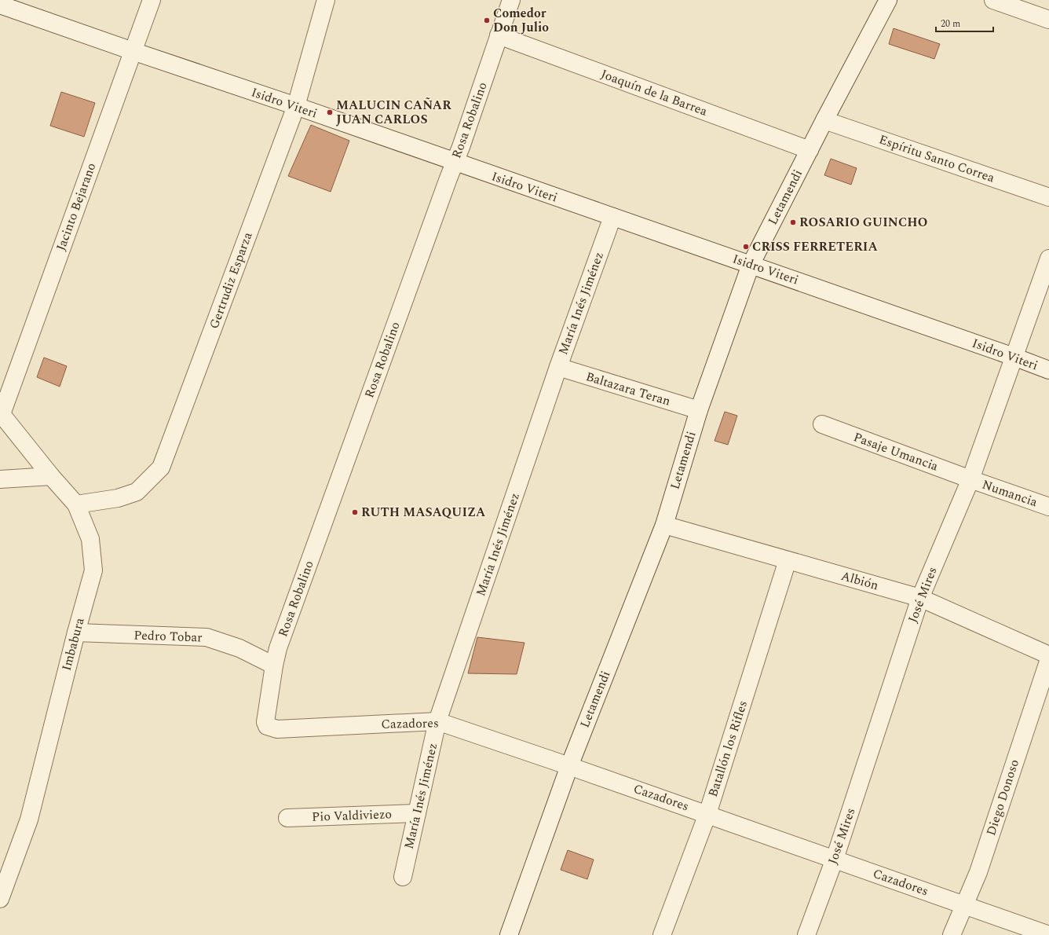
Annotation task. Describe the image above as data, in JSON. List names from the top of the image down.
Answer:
{
  "streets": {
    "street": [
      "Joaquín de la Barrea",
      "Isidro Viteri",
      "Rosa Robalino",
      "Espíritu Santo Correa",
      "Letamendi",
      "Jacinto Bejarano",
      "Gertrudiz Esparza",
      "María Inés Jiménez",
      "Baltazara Teran",
      "Pasaje Umancia",
      "Numancia",
      "Albión",
      "José Mires",
      "Pedro Tobar",
      "Imbabura",
      "Cazadores",
      "Batallón los Rifles",
      "Diego Donoso",
      "Pio Valdiviezo"
    ]
  },
  "crossings": [
    ["Joaquín de la Barrea", "Rosa Robalino"],
    ["Joaquín de la Barrea", "Letamendi"],
    ["Isidro Viteri", "Rosa Robalino"],
    ["Isidro Viteri", "Letamendi"],
    ["Isidro Viteri", "Jacinto Bejarano"],
    ["Isidro Viteri", "Gertrudiz Esparza"],
    ["Isidro Viteri", "María Inés Jiménez"],
    ["Isidro Viteri", "José Mires"],
    ["Rosa Robalino", "Pedro Tobar"],
    ["Rosa Robalino", "Cazadores"],
    ["Espíritu Santo Correa", "Letamendi"],
    ["Letamendi", "Baltazara Teran"],
    ["Letamendi", "Albión"],
    ["Letamendi", "Cazadores"],
    ["Jacinto Bejarano", "Imbabura"],
    ["Gertrudiz Esparza", "Imbabura"],
    ["María Inés Jiménez", "Baltazara Teran"],
    ["María Inés Jiménez", "Cazadores"],
    ["María Inés Jiménez", "Pio Valdiviezo"],
    ["Pasaje Umancia", "Numancia"],
    ["Pasaje Umancia", "José Mires"],
    ["Numancia", "José Mires"],
    ["Albión", "José Mires"],
    ["Albión", "Batallón los Rifles"],
    ["José Mires", "Cazadores"],
    ["Pedro Tobar", "Imbabura"],
    ["Cazadores", "Batallón los Rifles"],
    ["Cazadores", "Diego Donoso"]
  ],
  "places": [
    "Comedor Don Julio",
    "MALUCIN CAÑAR JUAN CARLOS",
    "ROSARIO GUINCHO",
    "CRISS FERRETERIA",
    "RUTH MASAQUIZA"
  ],
  "scale_bar": "20 m"
}
